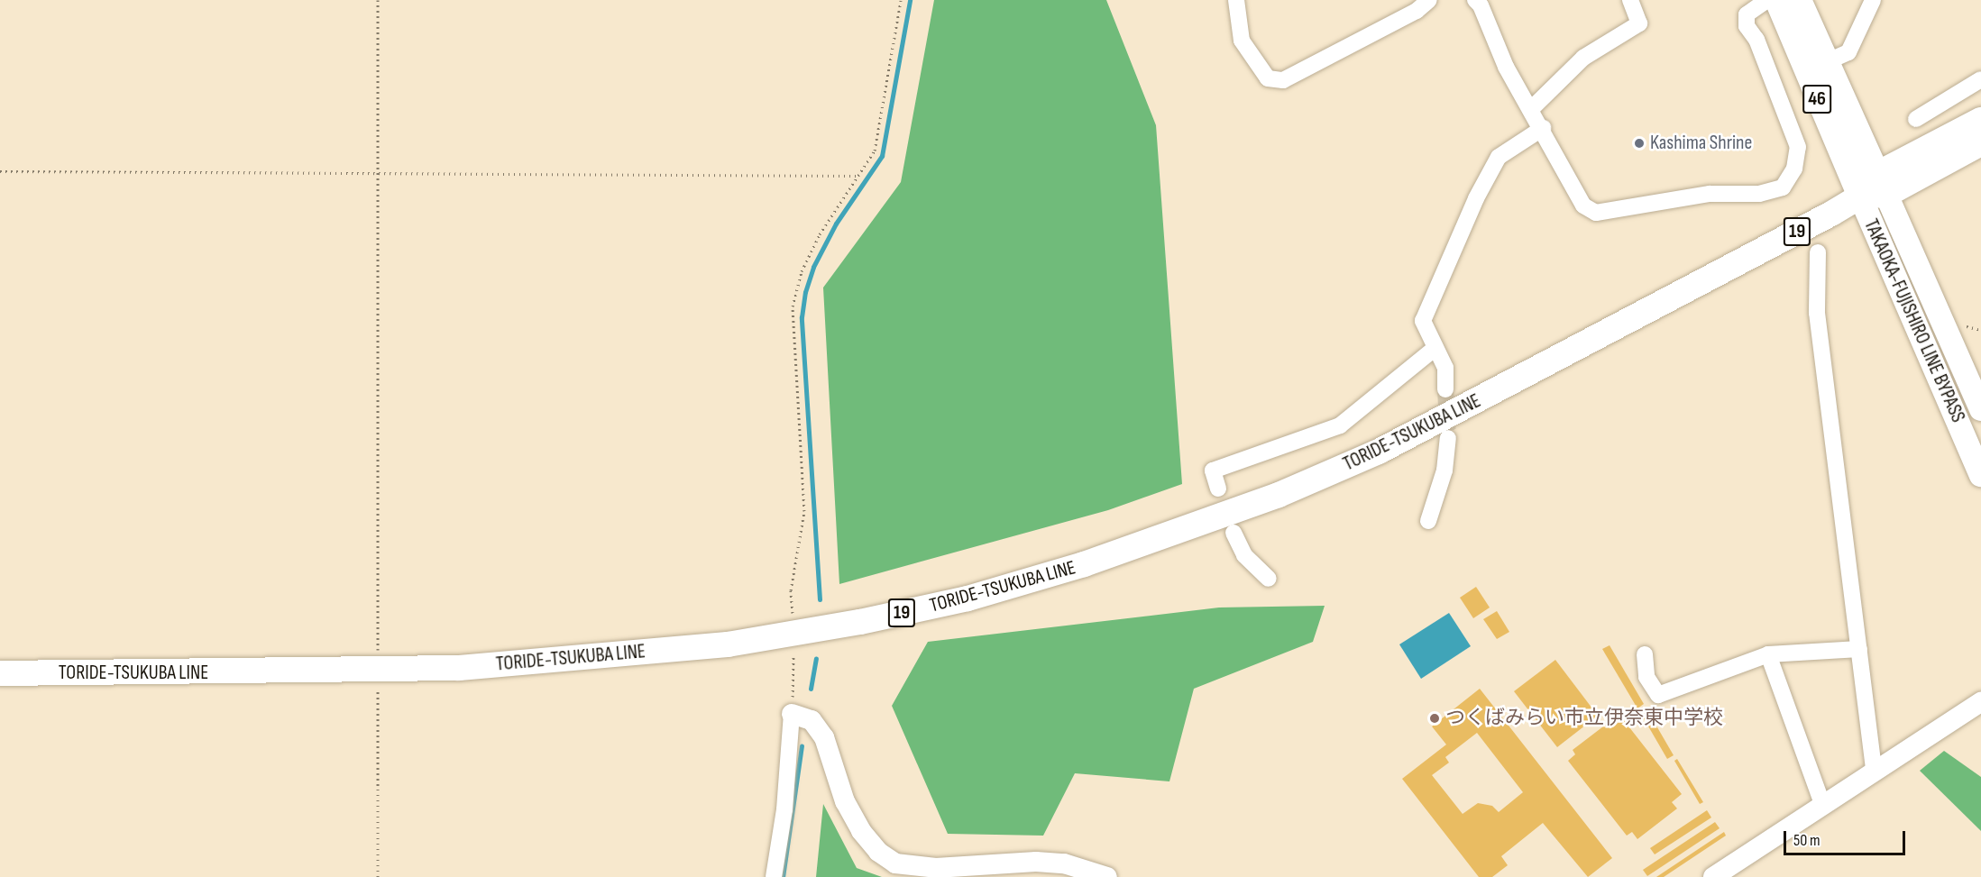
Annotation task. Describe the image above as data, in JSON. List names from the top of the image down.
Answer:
{
  "streets": {
    "main road": [
      "46",
      "19",
      "TAKAOKA-FUJISHIRO LINE BYPASS",
      "TORIDE-TSUKUBA LINE"
    ]
  },
  "crossings": [
    ["46", "TAKAOKA-FUJISHIRO LINE BYPASS"],
    ["46", "TORIDE-TSUKUBA LINE"],
    ["TAKAOKA-FUJISHIRO LINE BYPASS", "TORIDE-TSUKUBA LINE"]
  ],
  "places": ["Kashima Shrine", "つくばみらい市立伊奈東中学校"],
  "scale_bar": "50 m"
}
